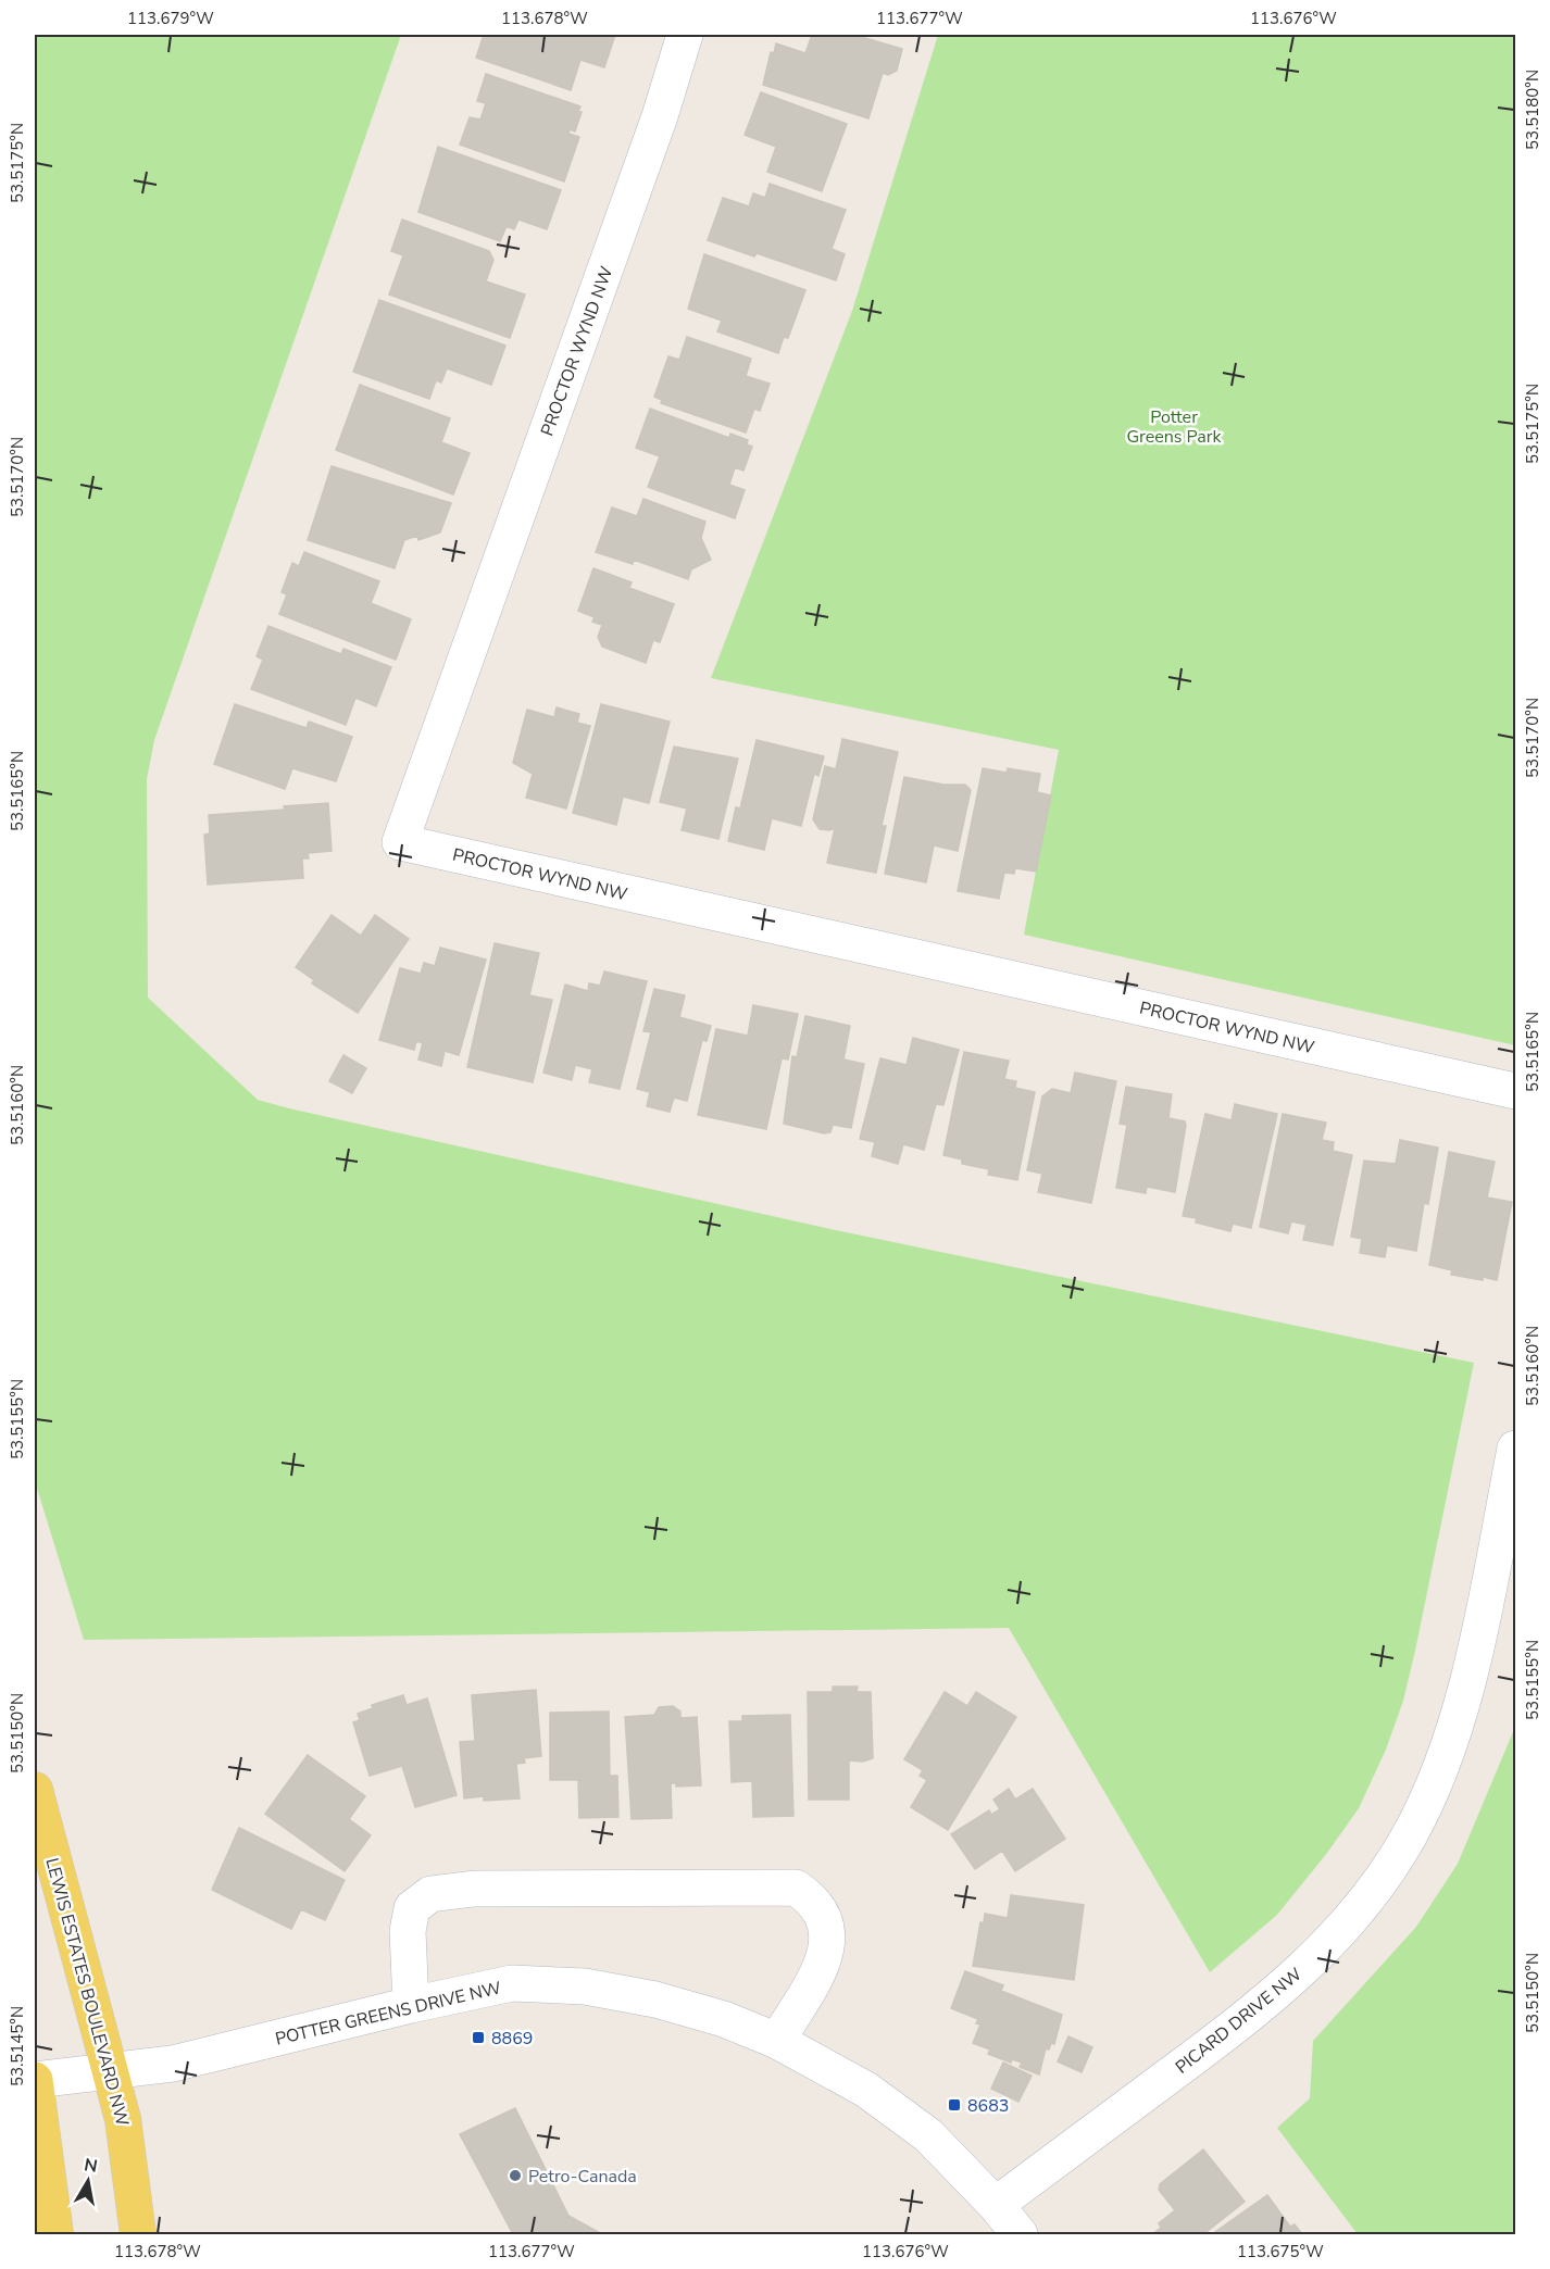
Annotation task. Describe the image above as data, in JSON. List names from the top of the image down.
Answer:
{
  "streets": {
    "main road": ["LEWIS ESTATES BOULEVARD NW"],
    "street": ["PROCTOR WYND NW", "POTTER GREENS DRIVE NW", "PICARD DRIVE NW"]
  },
  "crossings": [
    ["LEWIS ESTATES BOULEVARD NW", "POTTER GREENS DRIVE NW"],
    ["POTTER GREENS DRIVE NW", "PICARD DRIVE NW"]
  ],
  "parks": ["Potter Greens Park"],
  "places": {
    "transit": ["8869", "8683"],
    "other": ["Petro-Canada"]
  },
  "north": "top",
  "coordinates": [
    "113.679°W",
    "113.678°W",
    "113.677°W",
    "113.676°W",
    "53.5180°N",
    "53.5175°N",
    "53.5170°N",
    "53.5165°N",
    "53.5160°N",
    "53.5155°N",
    "53.5150°N",
    "53.5145°N",
    "113.675°W"
  ]
}
